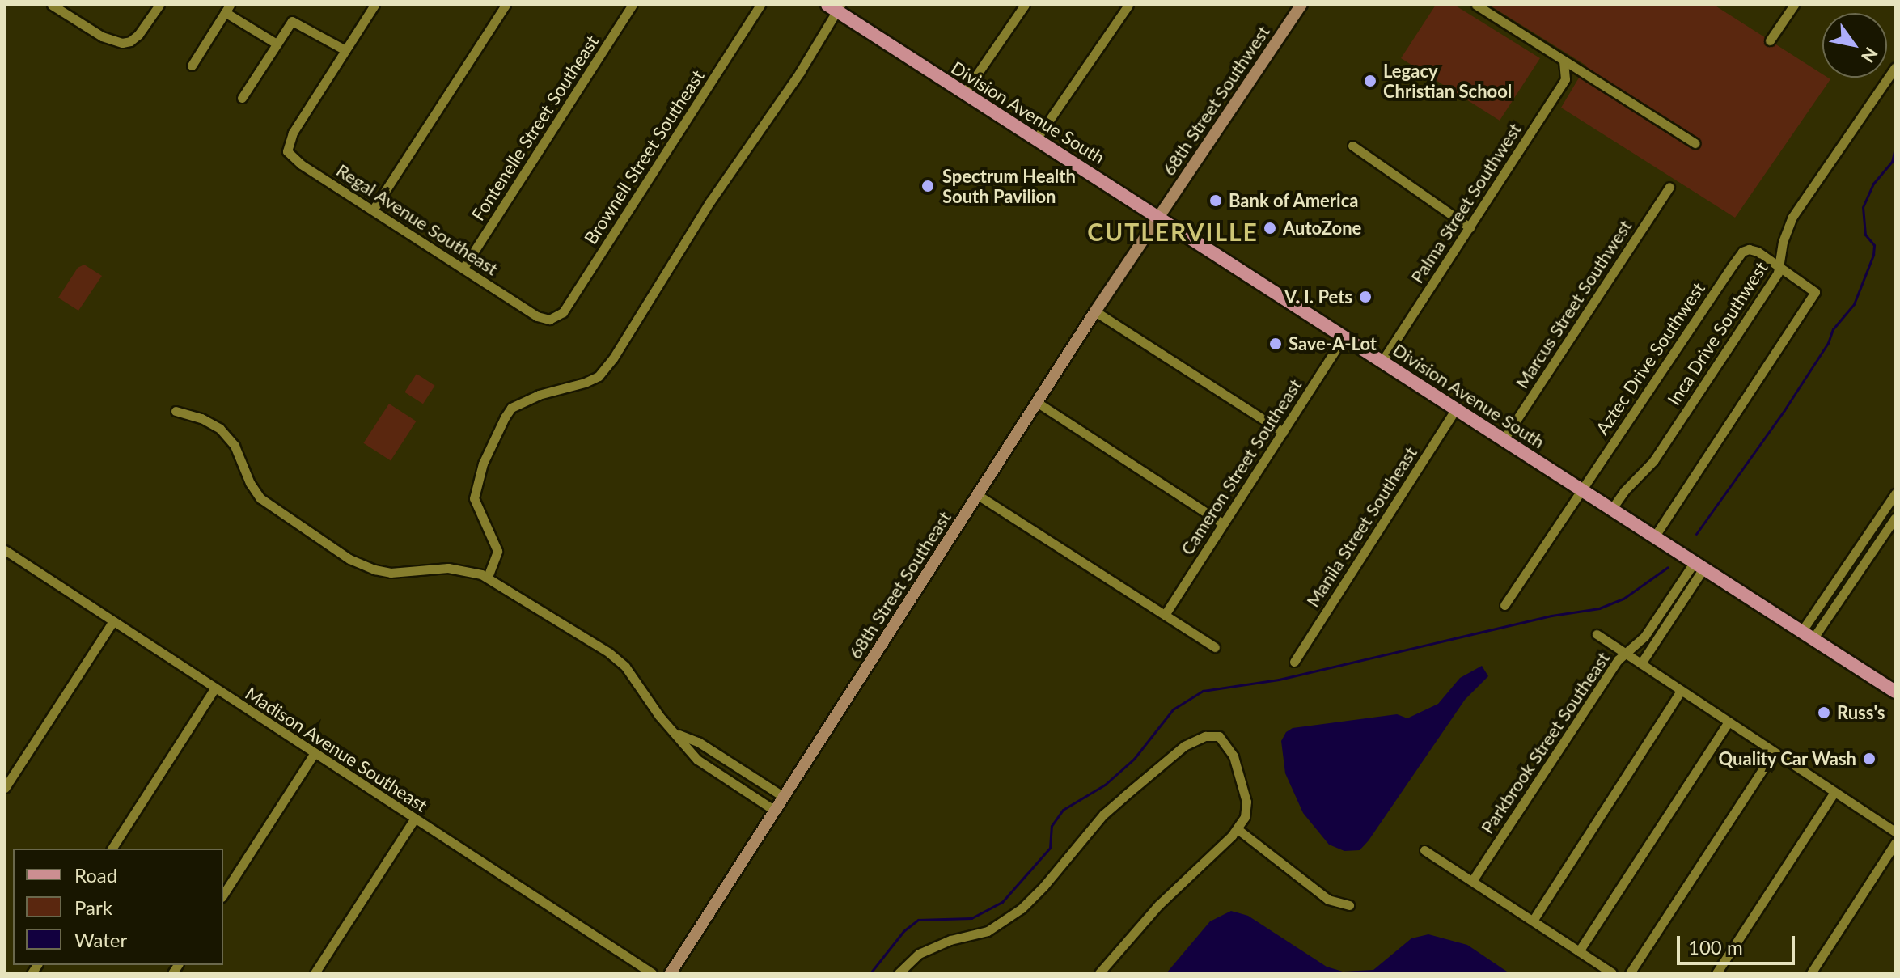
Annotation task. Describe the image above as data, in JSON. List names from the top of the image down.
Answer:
{
  "streets": {
    "main road": ["68th Street Southwest", "Division Avenue South", "68th Street Southeast"],
    "street": [
      "Fontenelle Street Southeast",
      "Brownell Street Southeast",
      "Palma Street Southwest",
      "Regal Avenue Southeast",
      "Marcus Street Southwest",
      "Inca Drive Southwest",
      "Aztec Drive Southwest",
      "Cameron Street Southeast",
      "Manila Street Southeast",
      "Parkbrook Street Southeast",
      "Madison Avenue Southeast"
    ]
  },
  "crossings": [
    ["68th Street Southwest", "Division Avenue South"],
    ["68th Street Southwest", "68th Street Southeast"],
    ["Division Avenue South", "Palma Street Southwest"],
    ["Division Avenue South", "Marcus Street Southwest"],
    ["Division Avenue South", "Inca Drive Southwest"],
    ["Division Avenue South", "Aztec Drive Southwest"],
    ["Division Avenue South", "Cameron Street Southeast"],
    ["Division Avenue South", "Manila Street Southeast"],
    ["Division Avenue South", "68th Street Southeast"],
    ["Division Avenue South", "Parkbrook Street Southeast"],
    ["Fontenelle Street Southeast", "Regal Avenue Southeast"],
    ["Brownell Street Southeast", "Regal Avenue Southeast"],
    ["Inca Drive Southwest", "Aztec Drive Southwest"]
  ],
  "districts": ["CUTLERVILLE"],
  "places": [
    "Legacy Christian School",
    "Spectrum Health South Pavilion",
    "Bank of America",
    "AutoZone",
    "V. I. Pets",
    "Save-A-Lot",
    "Russ's",
    "Quality Car Wash"
  ],
  "legend": ["Road", "Park", "Water"],
  "scale_bar": "100 m",
  "north": "bottom right"
}
